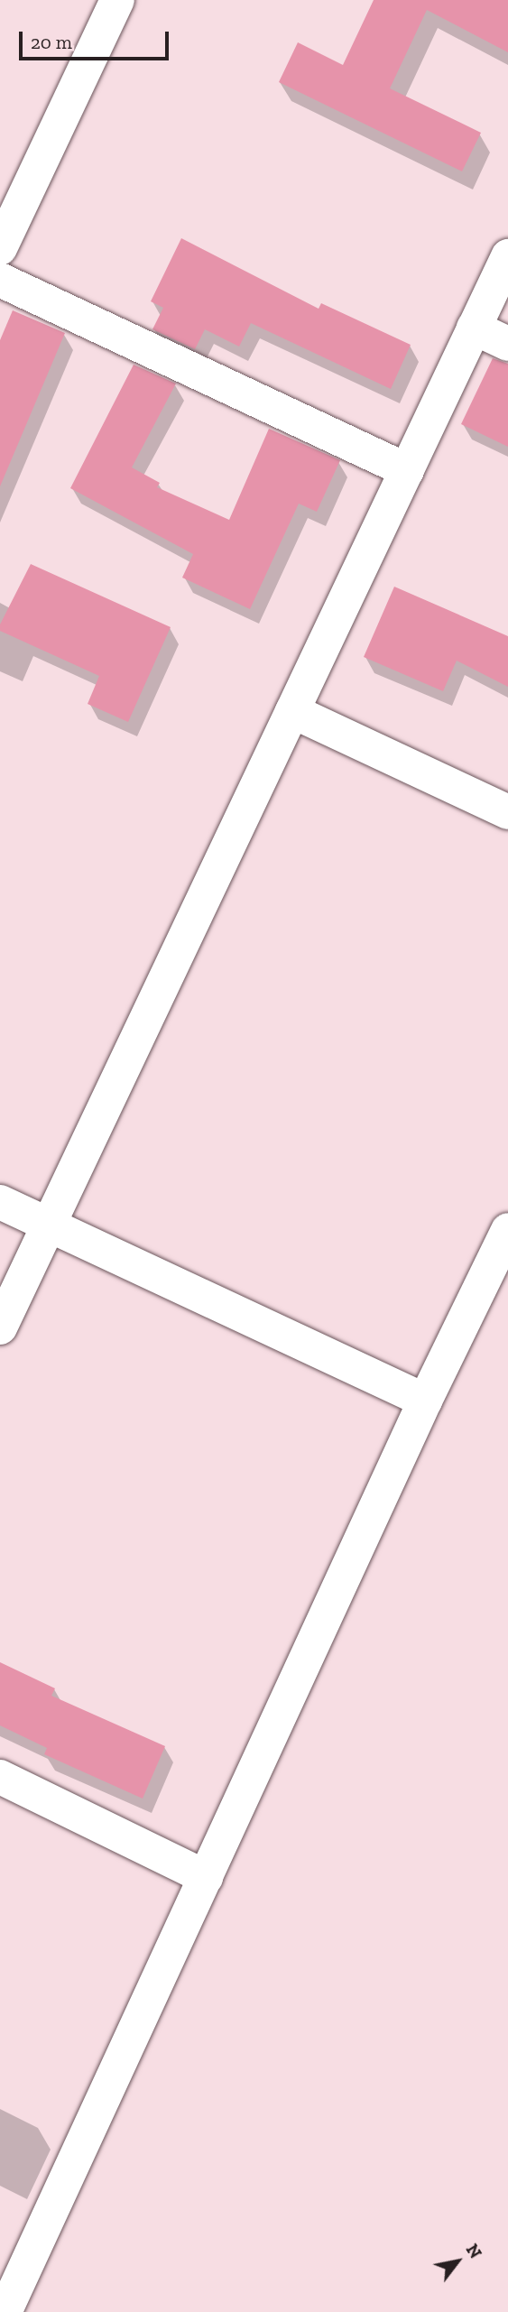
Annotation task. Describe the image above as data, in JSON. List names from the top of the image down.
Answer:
{
  "scale_bar": "20 m",
  "north": "top right"
}
